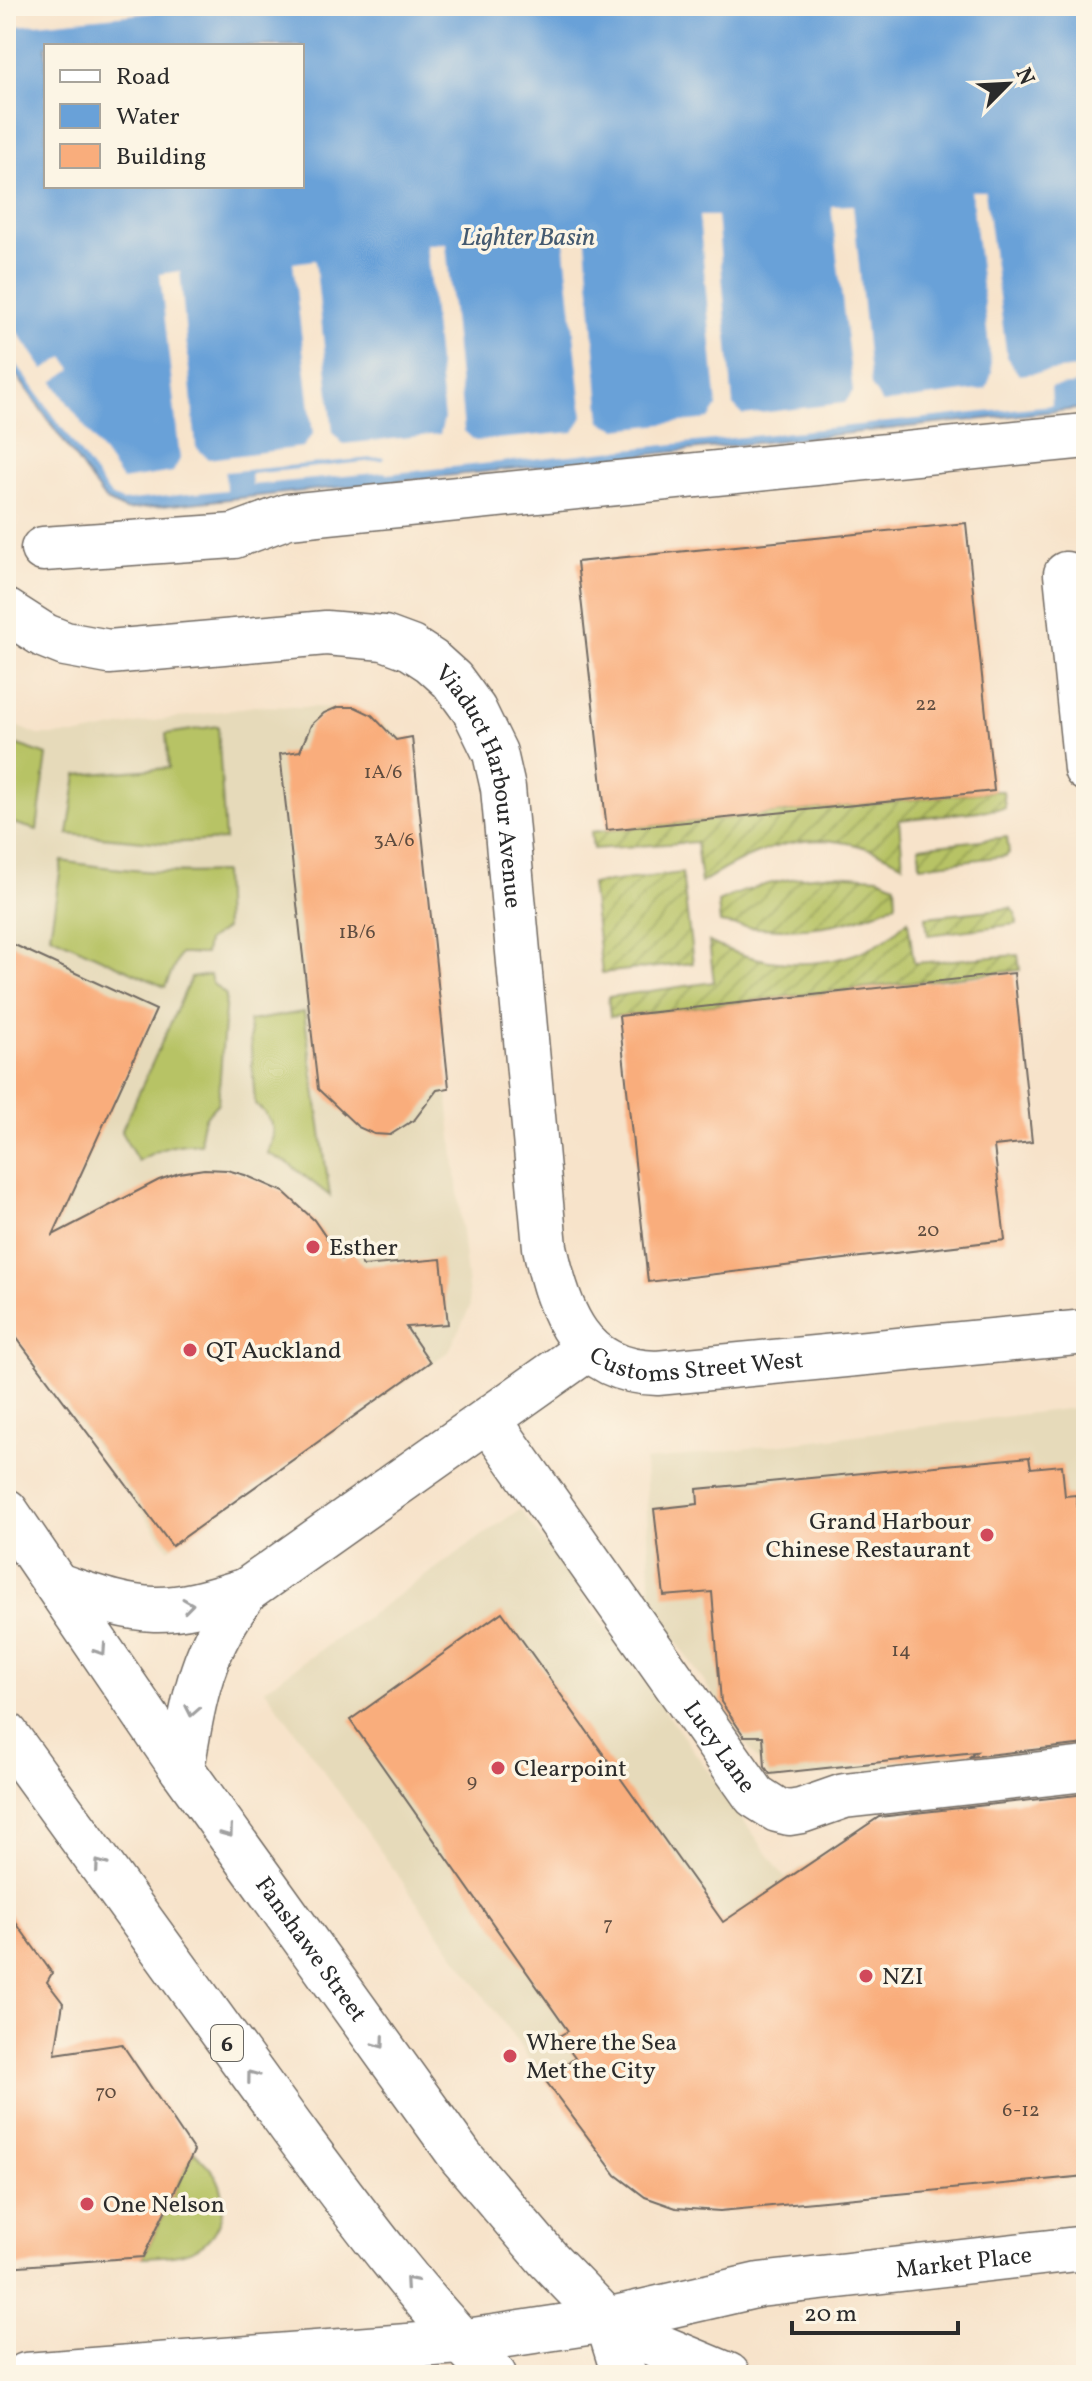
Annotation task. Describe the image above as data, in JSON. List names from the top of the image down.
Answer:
{
  "streets": {
    "street": [
      "Viaduct Harbour Avenue",
      "Customs Street West",
      "Lucy Lane",
      "Fanshawe Street",
      "6",
      "Market Place"
    ]
  },
  "crossings": [
    ["Viaduct Harbour Avenue", "Customs Street West"],
    ["Customs Street West", "Lucy Lane"],
    ["Customs Street West", "Fanshawe Street"],
    ["Fanshawe Street", "Market Place"],
    ["6", "Market Place"]
  ],
  "water": ["Lighter Basin"],
  "places": [
    "Esther",
    "QT Auckland",
    "Grand Harbour Chinese Restaurant",
    "Clearpoint",
    "NZI",
    "Where the Sea Met the City",
    "One Nelson"
  ],
  "house_numbers": [
    "22",
    "1A/6",
    "3A/6",
    "1B/6",
    "20",
    "14",
    "9",
    "7",
    "70",
    "6-12"
  ],
  "legend": ["Road", "Water", "Building"],
  "scale_bar": "20 m",
  "north": "top right"
}
